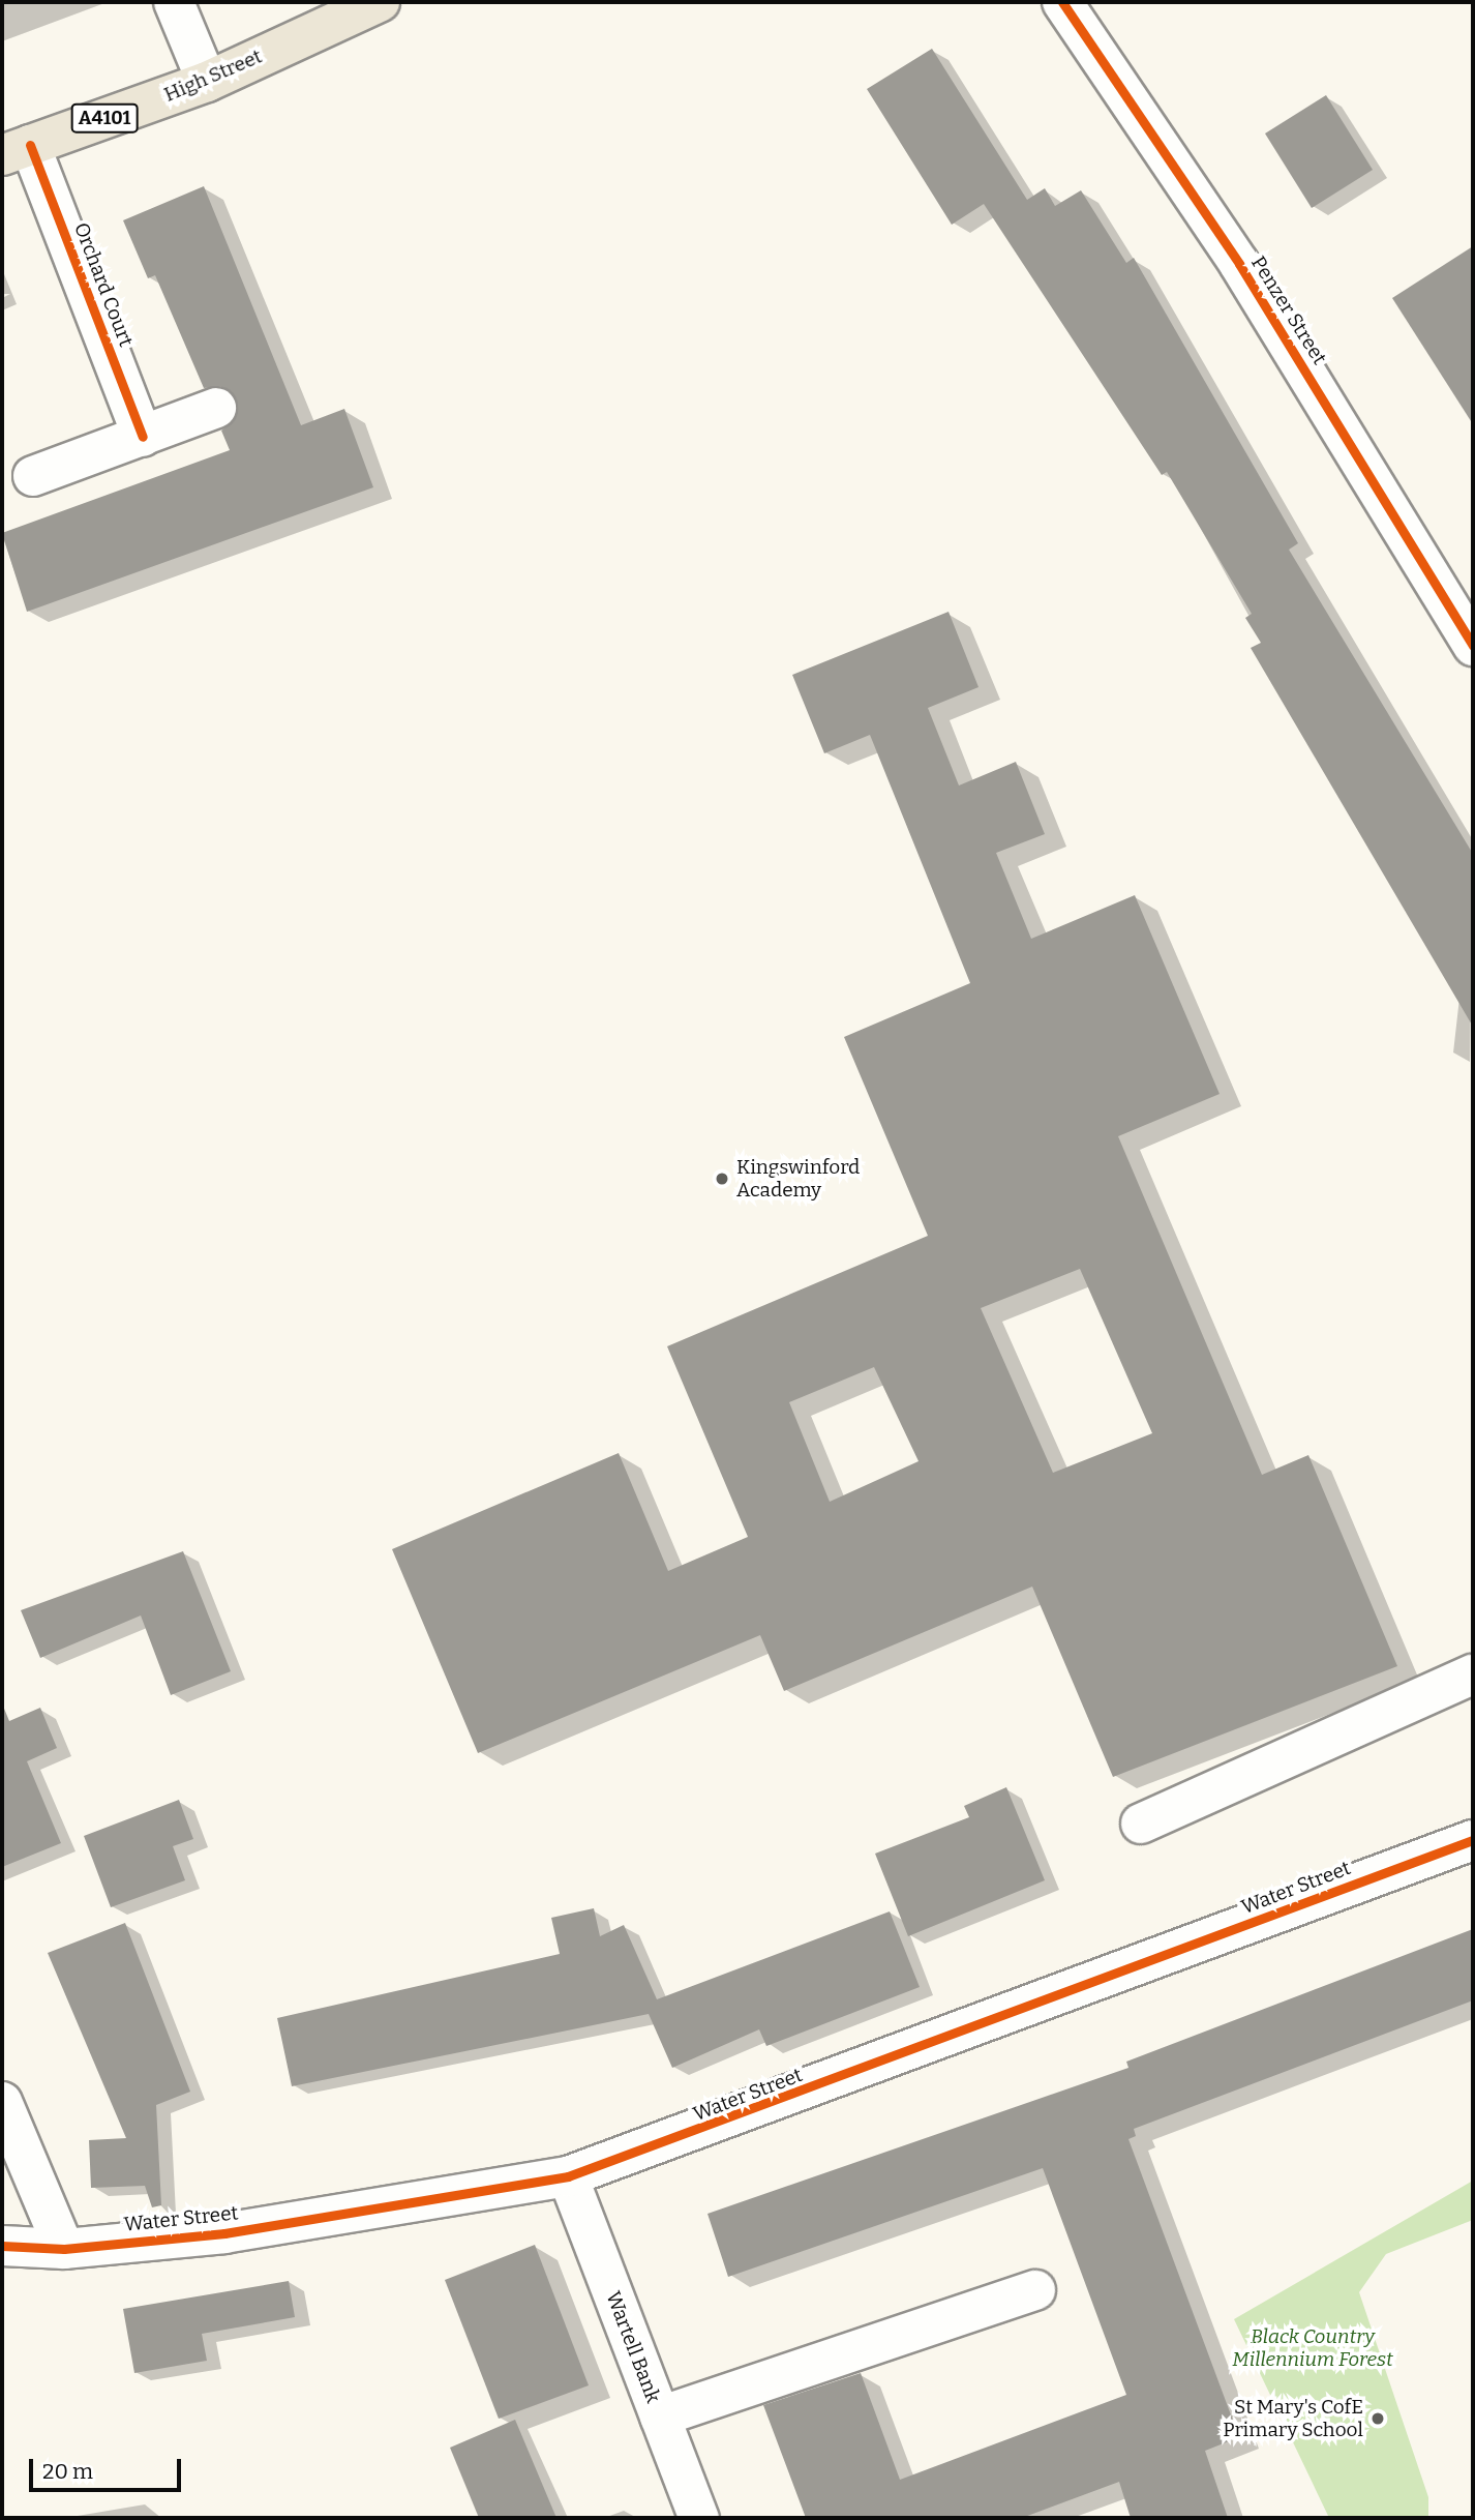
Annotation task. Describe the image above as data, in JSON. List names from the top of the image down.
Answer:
{
  "streets": {
    "main road": ["High Street", "A4101"],
    "street": [
      "Orchard Court",
      "Penzer Street",
      "Water Street",
      "Wartell Bank"
    ]
  },
  "crossings": [
    ["High Street", "Orchard Court"],
    ["Water Street", "Wartell Bank"]
  ],
  "parks": ["Black Country Millennium Forest"],
  "places": ["Kingswinford Academy", "St Mary's CofE Primary School"],
  "scale_bar": "20 m"
}
